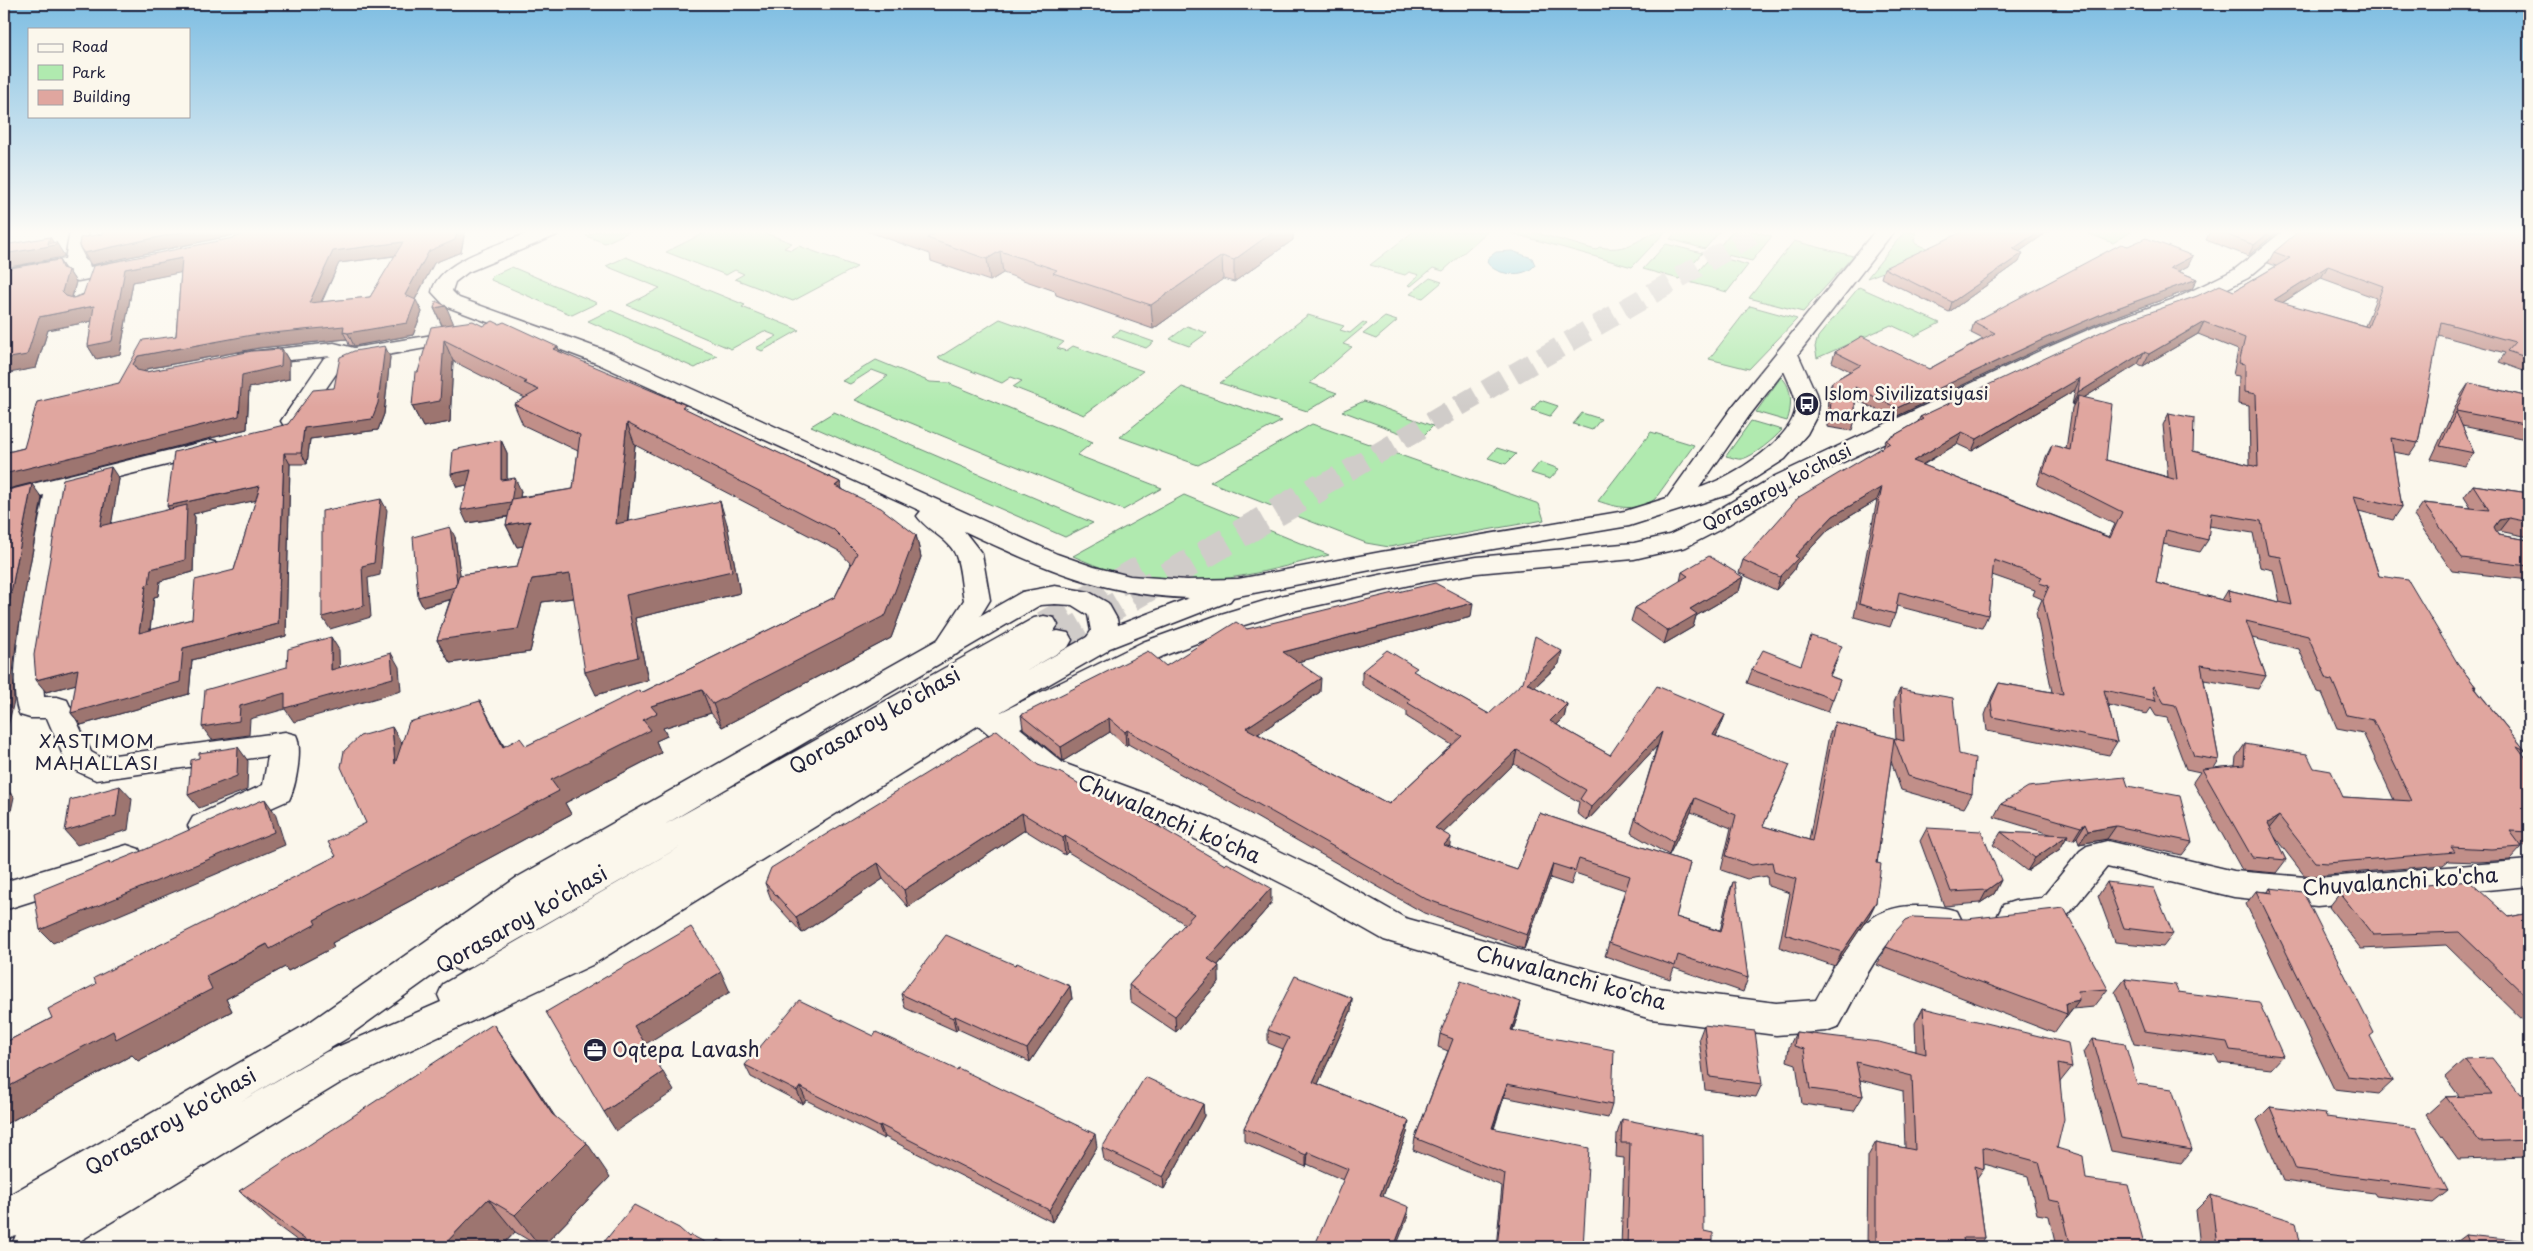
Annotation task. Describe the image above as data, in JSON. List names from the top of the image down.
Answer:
{
  "streets": {
    "street": ["Qorasaroy ko'chasi", "Chuvalanchi ko'cha"]
  },
  "crossings": [
    ["Qorasaroy ko'chasi", "Chuvalanchi ko'cha"]
  ],
  "districts": ["XASTIMOM MAHALLASI"],
  "places": {
    "bus stop": ["Islom Sivilizatsiyasi markazi"],
    "office": ["Oqtepa Lavash"]
  },
  "legend": ["Road", "Park", "Building"]
}
